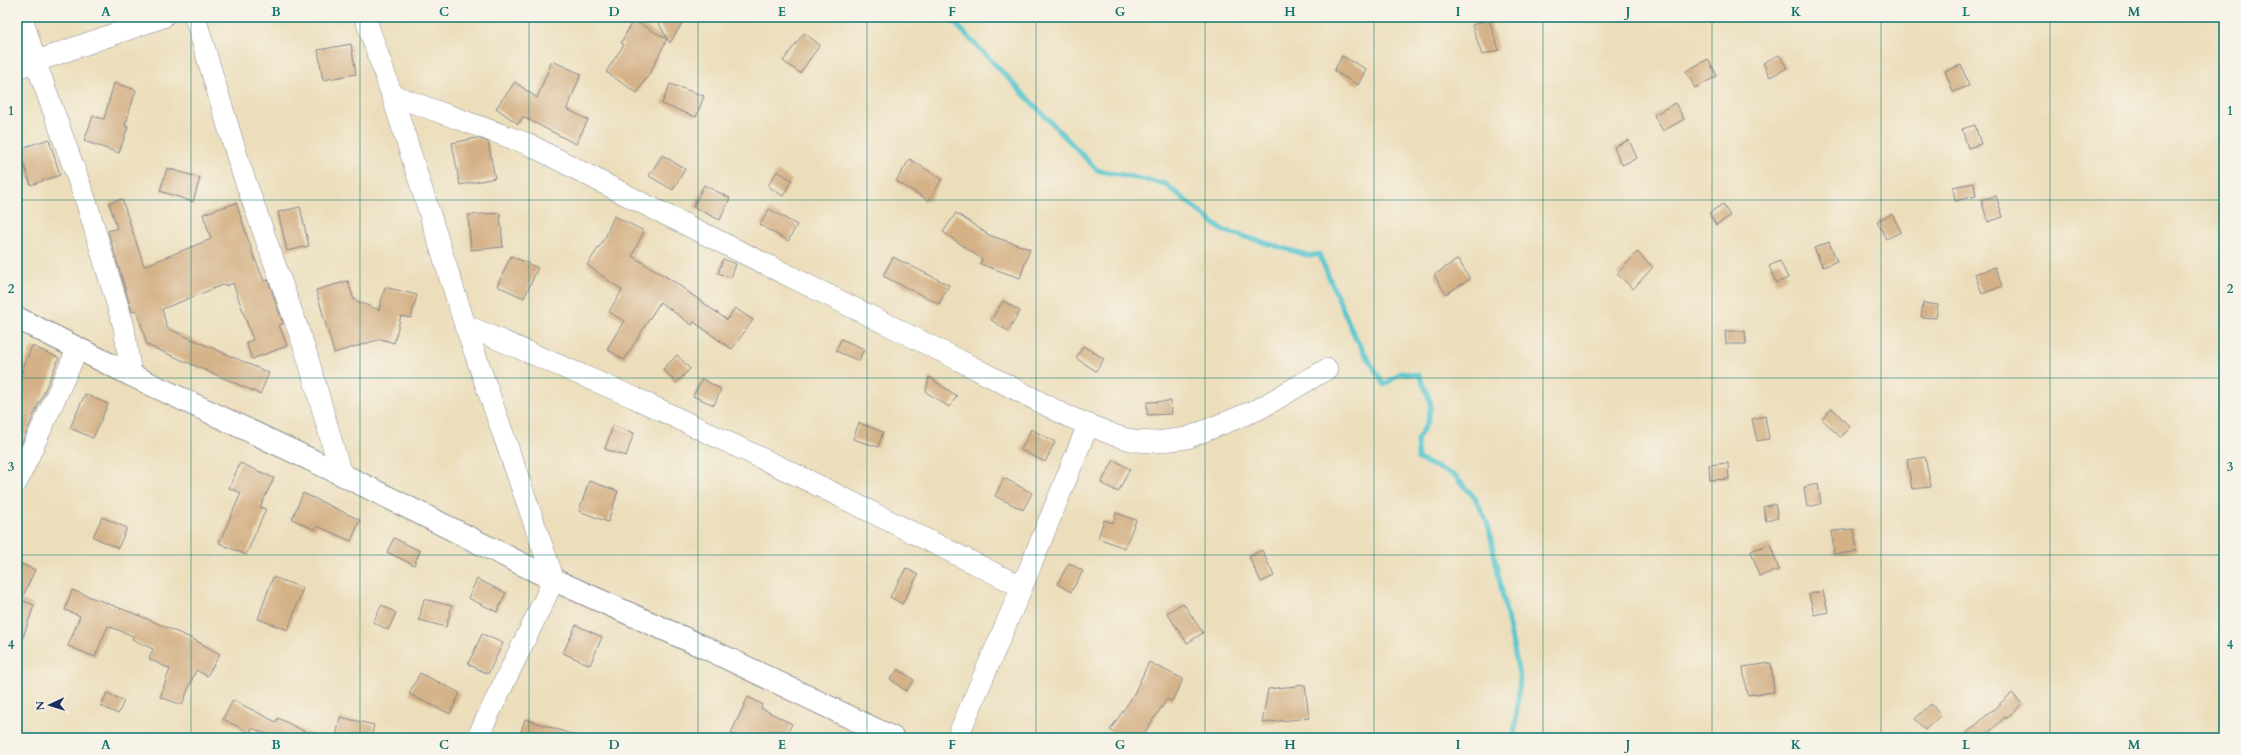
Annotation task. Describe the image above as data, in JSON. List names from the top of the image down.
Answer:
{
  "north": "left",
  "grid": {
    "columns": [
      "A",
      "B",
      "C",
      "D",
      "E",
      "F",
      "G",
      "H",
      "I",
      "J",
      "K",
      "L",
      "M"
    ],
    "rows": [
      "1",
      "2",
      "3",
      "4"
    ]
  }
}
